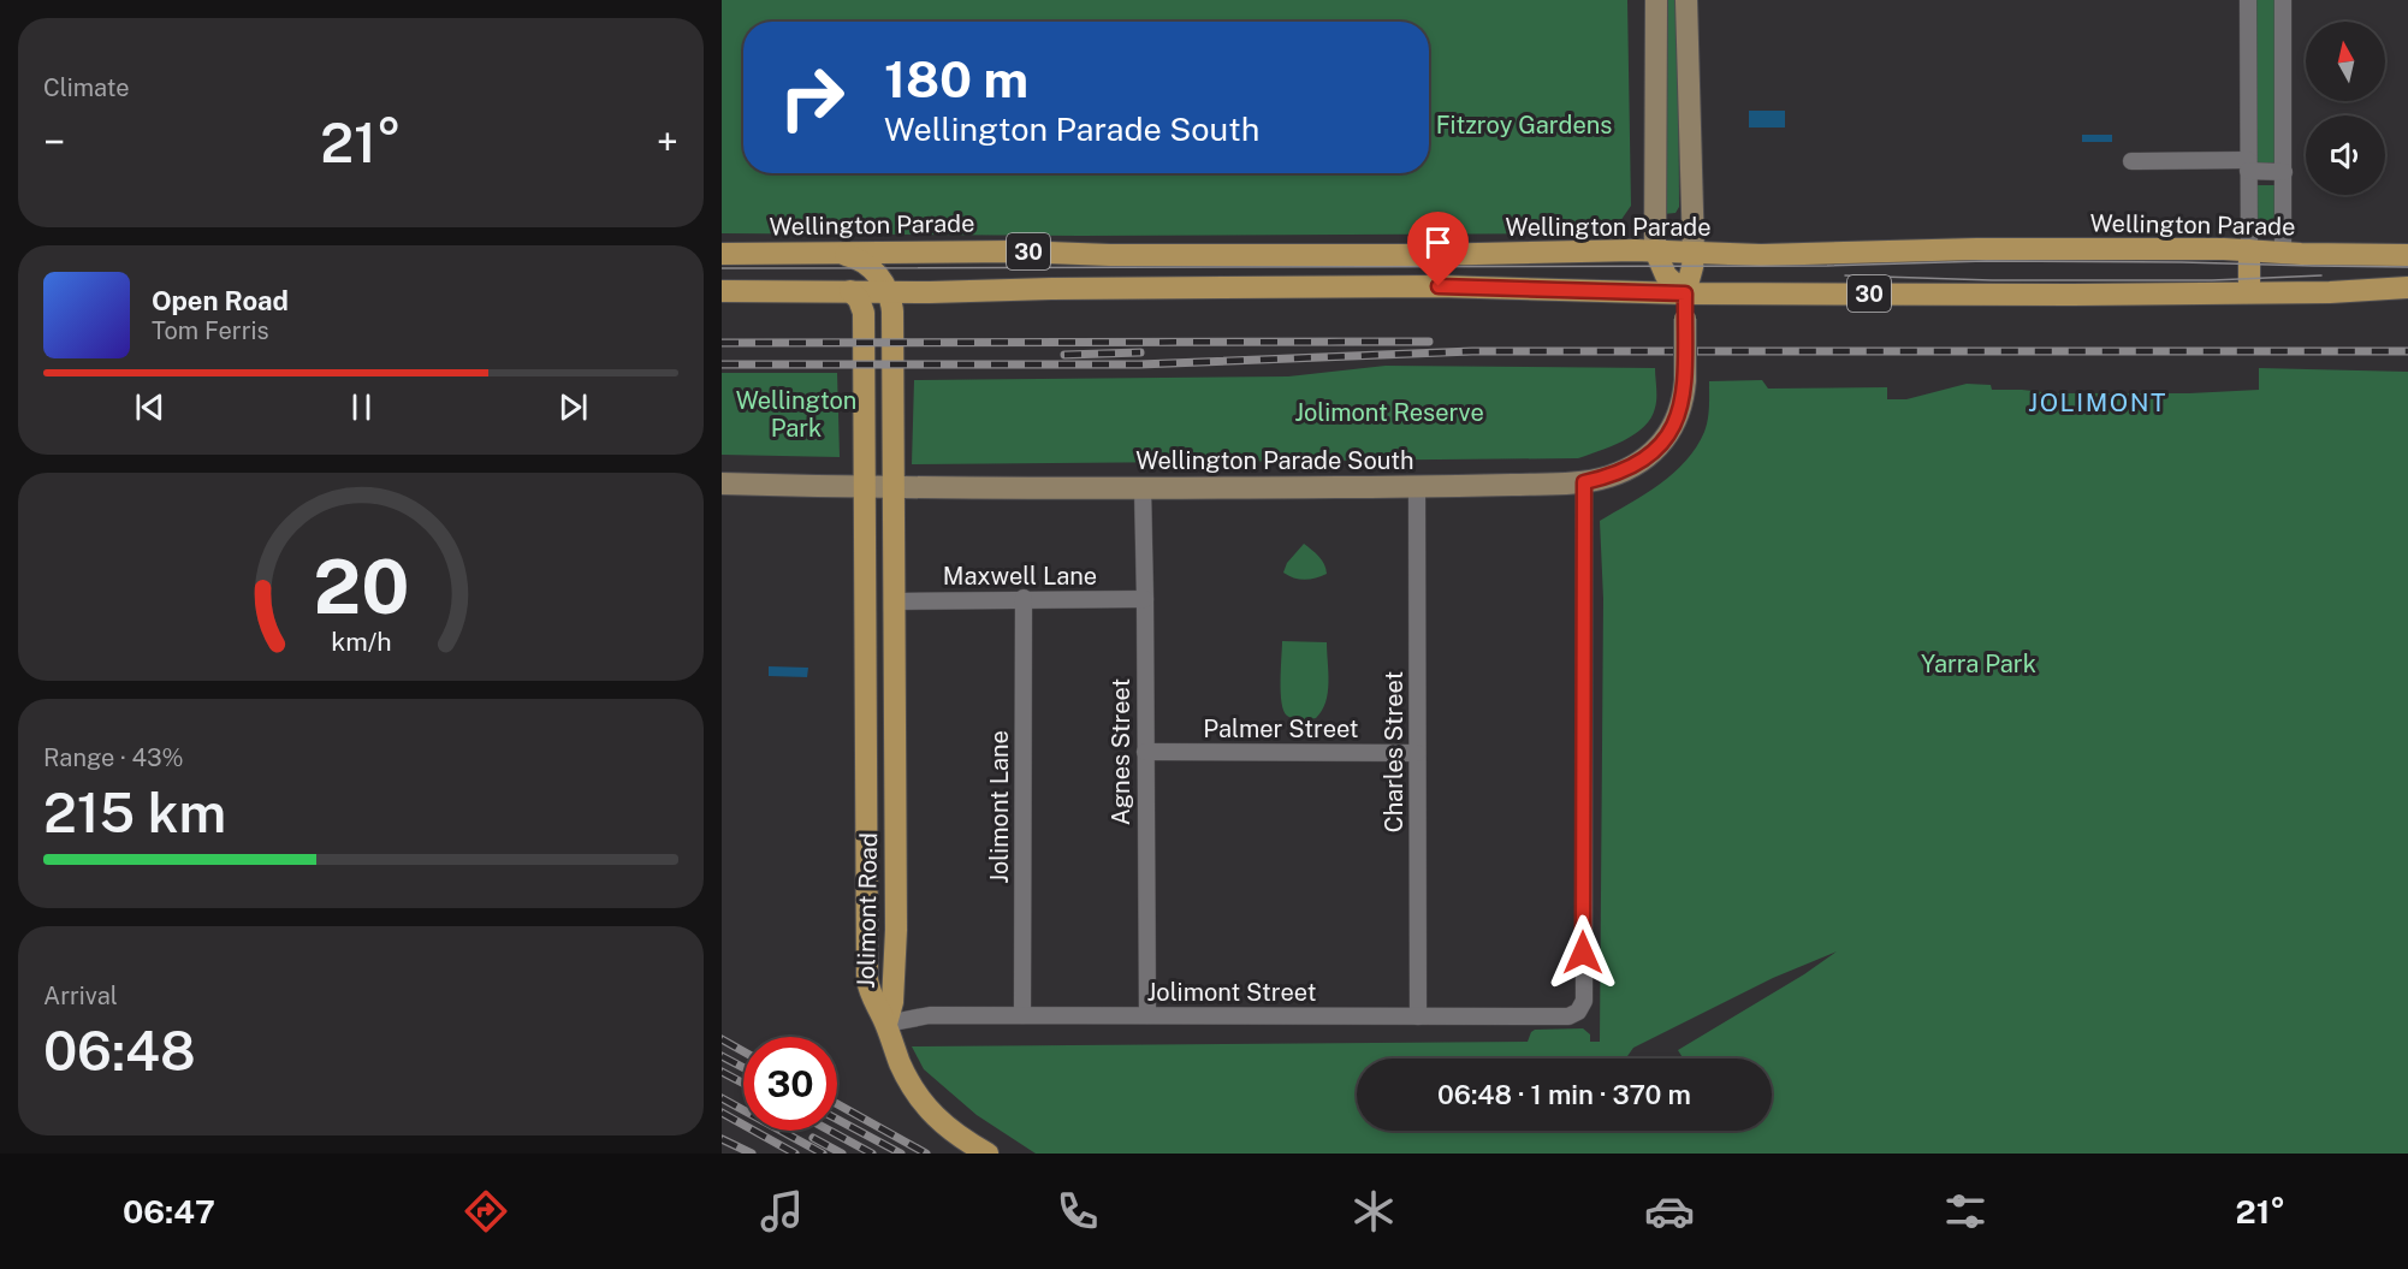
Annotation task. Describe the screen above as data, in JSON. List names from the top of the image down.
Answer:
{
  "streets": {
    "main road": ["Wellington Parade", "30", "Jolimont Road"],
    "street": [
      "Wellington Parade South",
      "Maxwell Lane",
      "Palmer Street",
      "Agnes Street",
      "Charles Street",
      "Jolimont Lane",
      "Jolimont Street"
    ]
  },
  "crossings": [
    ["Wellington Parade", "Jolimont Road"],
    ["30", "Wellington Parade South"],
    ["30", "Jolimont Road"],
    ["Wellington Parade South", "Agnes Street"],
    ["Wellington Parade South", "Charles Street"],
    ["Wellington Parade South", "Jolimont Road"],
    ["Wellington Parade South", "Jolimont Street"],
    ["Maxwell Lane", "Agnes Street"],
    ["Maxwell Lane", "Jolimont Lane"],
    ["Maxwell Lane", "Jolimont Road"],
    ["Palmer Street", "Agnes Street"],
    ["Palmer Street", "Charles Street"],
    ["Agnes Street", "Jolimont Street"],
    ["Charles Street", "Jolimont Street"],
    ["Jolimont Lane", "Jolimont Street"],
    ["Jolimont Road", "Jolimont Street"]
  ],
  "districts": ["JOLIMONT"],
  "parks": [
    "Fitzroy Gardens",
    "Wellington Park",
    "Jolimont Reserve",
    "Yarra Park"
  ],
  "north": "top",
  "page": {
    "tile": [
      "Climate",
      ["Range · 43%", "215 km"],
      ["Arrival", "06:48"]
    ],
    "turn": ["180 m", "Wellington Parade South"],
    "heat": ["−", "21°", "+"],
    "song": ["Open Road", "Tom Ferris"],
    "limit": "30",
    "trip": "06:48 · 1 min · 370 m",
    "tabs": ["06:47", "21°"],
    "gauge": ["20", "km/h"]
  }
}
